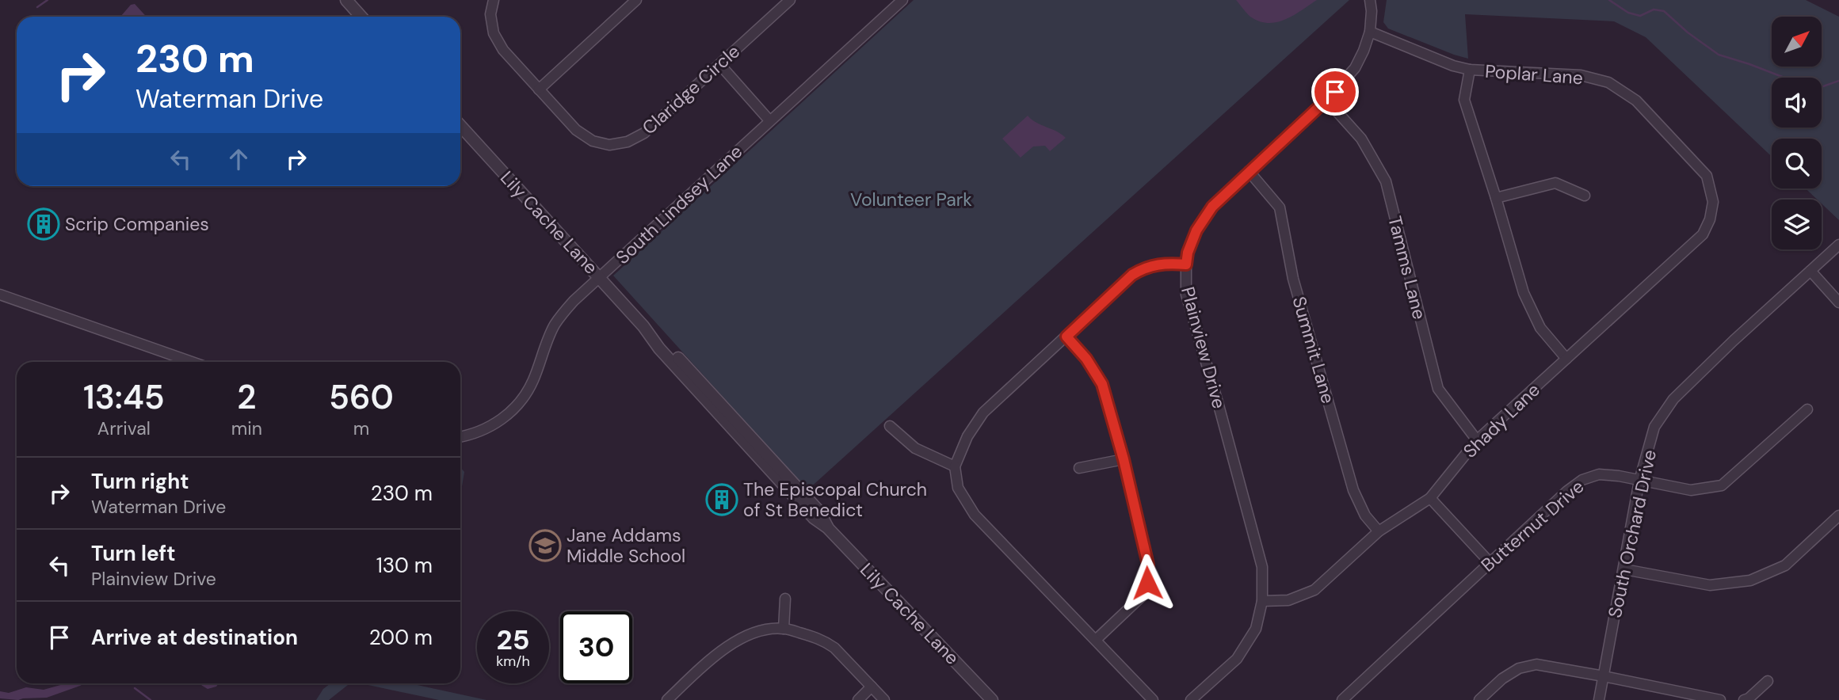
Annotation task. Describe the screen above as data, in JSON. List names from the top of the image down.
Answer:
{
  "streets": {
    "street": [
      "Poplar Lane",
      "Claridge Circle",
      "South Lindsey Lane",
      "Lily Cache Lane",
      "Tamms Lane",
      "Plainview Drive",
      "Summit Lane",
      "Shady Lane",
      "Butternut Drive",
      "South Orchard Drive"
    ]
  },
  "crossings": [
    ["Poplar Lane", "Plainview Drive"],
    ["Poplar Lane", "Shady Lane"],
    ["South Lindsey Lane", "Lily Cache Lane"],
    ["Tamms Lane", "Plainview Drive"],
    ["Tamms Lane", "Shady Lane"],
    ["Plainview Drive", "Summit Lane"],
    ["Plainview Drive", "Shady Lane"],
    ["Summit Lane", "Shady Lane"],
    ["Butternut Drive", "South Orchard Drive"]
  ],
  "parks": ["Volunteer Park"],
  "places": {
    "building": ["Scrip Companies", "The Episcopal Church of St Benedict"],
    "school or university": ["Jane Addams Middle School"]
  },
  "north": "top right",
  "page": {
    "turn": ["230 m", "Waterman Drive"],
    "eta": [
      "13:45",
      "Arrival",
      "2",
      "min",
      "560",
      "m"
    ],
    "list": [
      {
        "name": "Turn right",
        "note": "Waterman Drive",
        "value": "230 m"
      },
      {
        "name": "Turn left",
        "note": "Plainview Drive",
        "value": "130 m"
      },
      {
        "name": "Arrive at destination",
        "value": "200 m"
      }
    ],
    "speed": "25 km/h",
    "limit": "30"
  }
}
